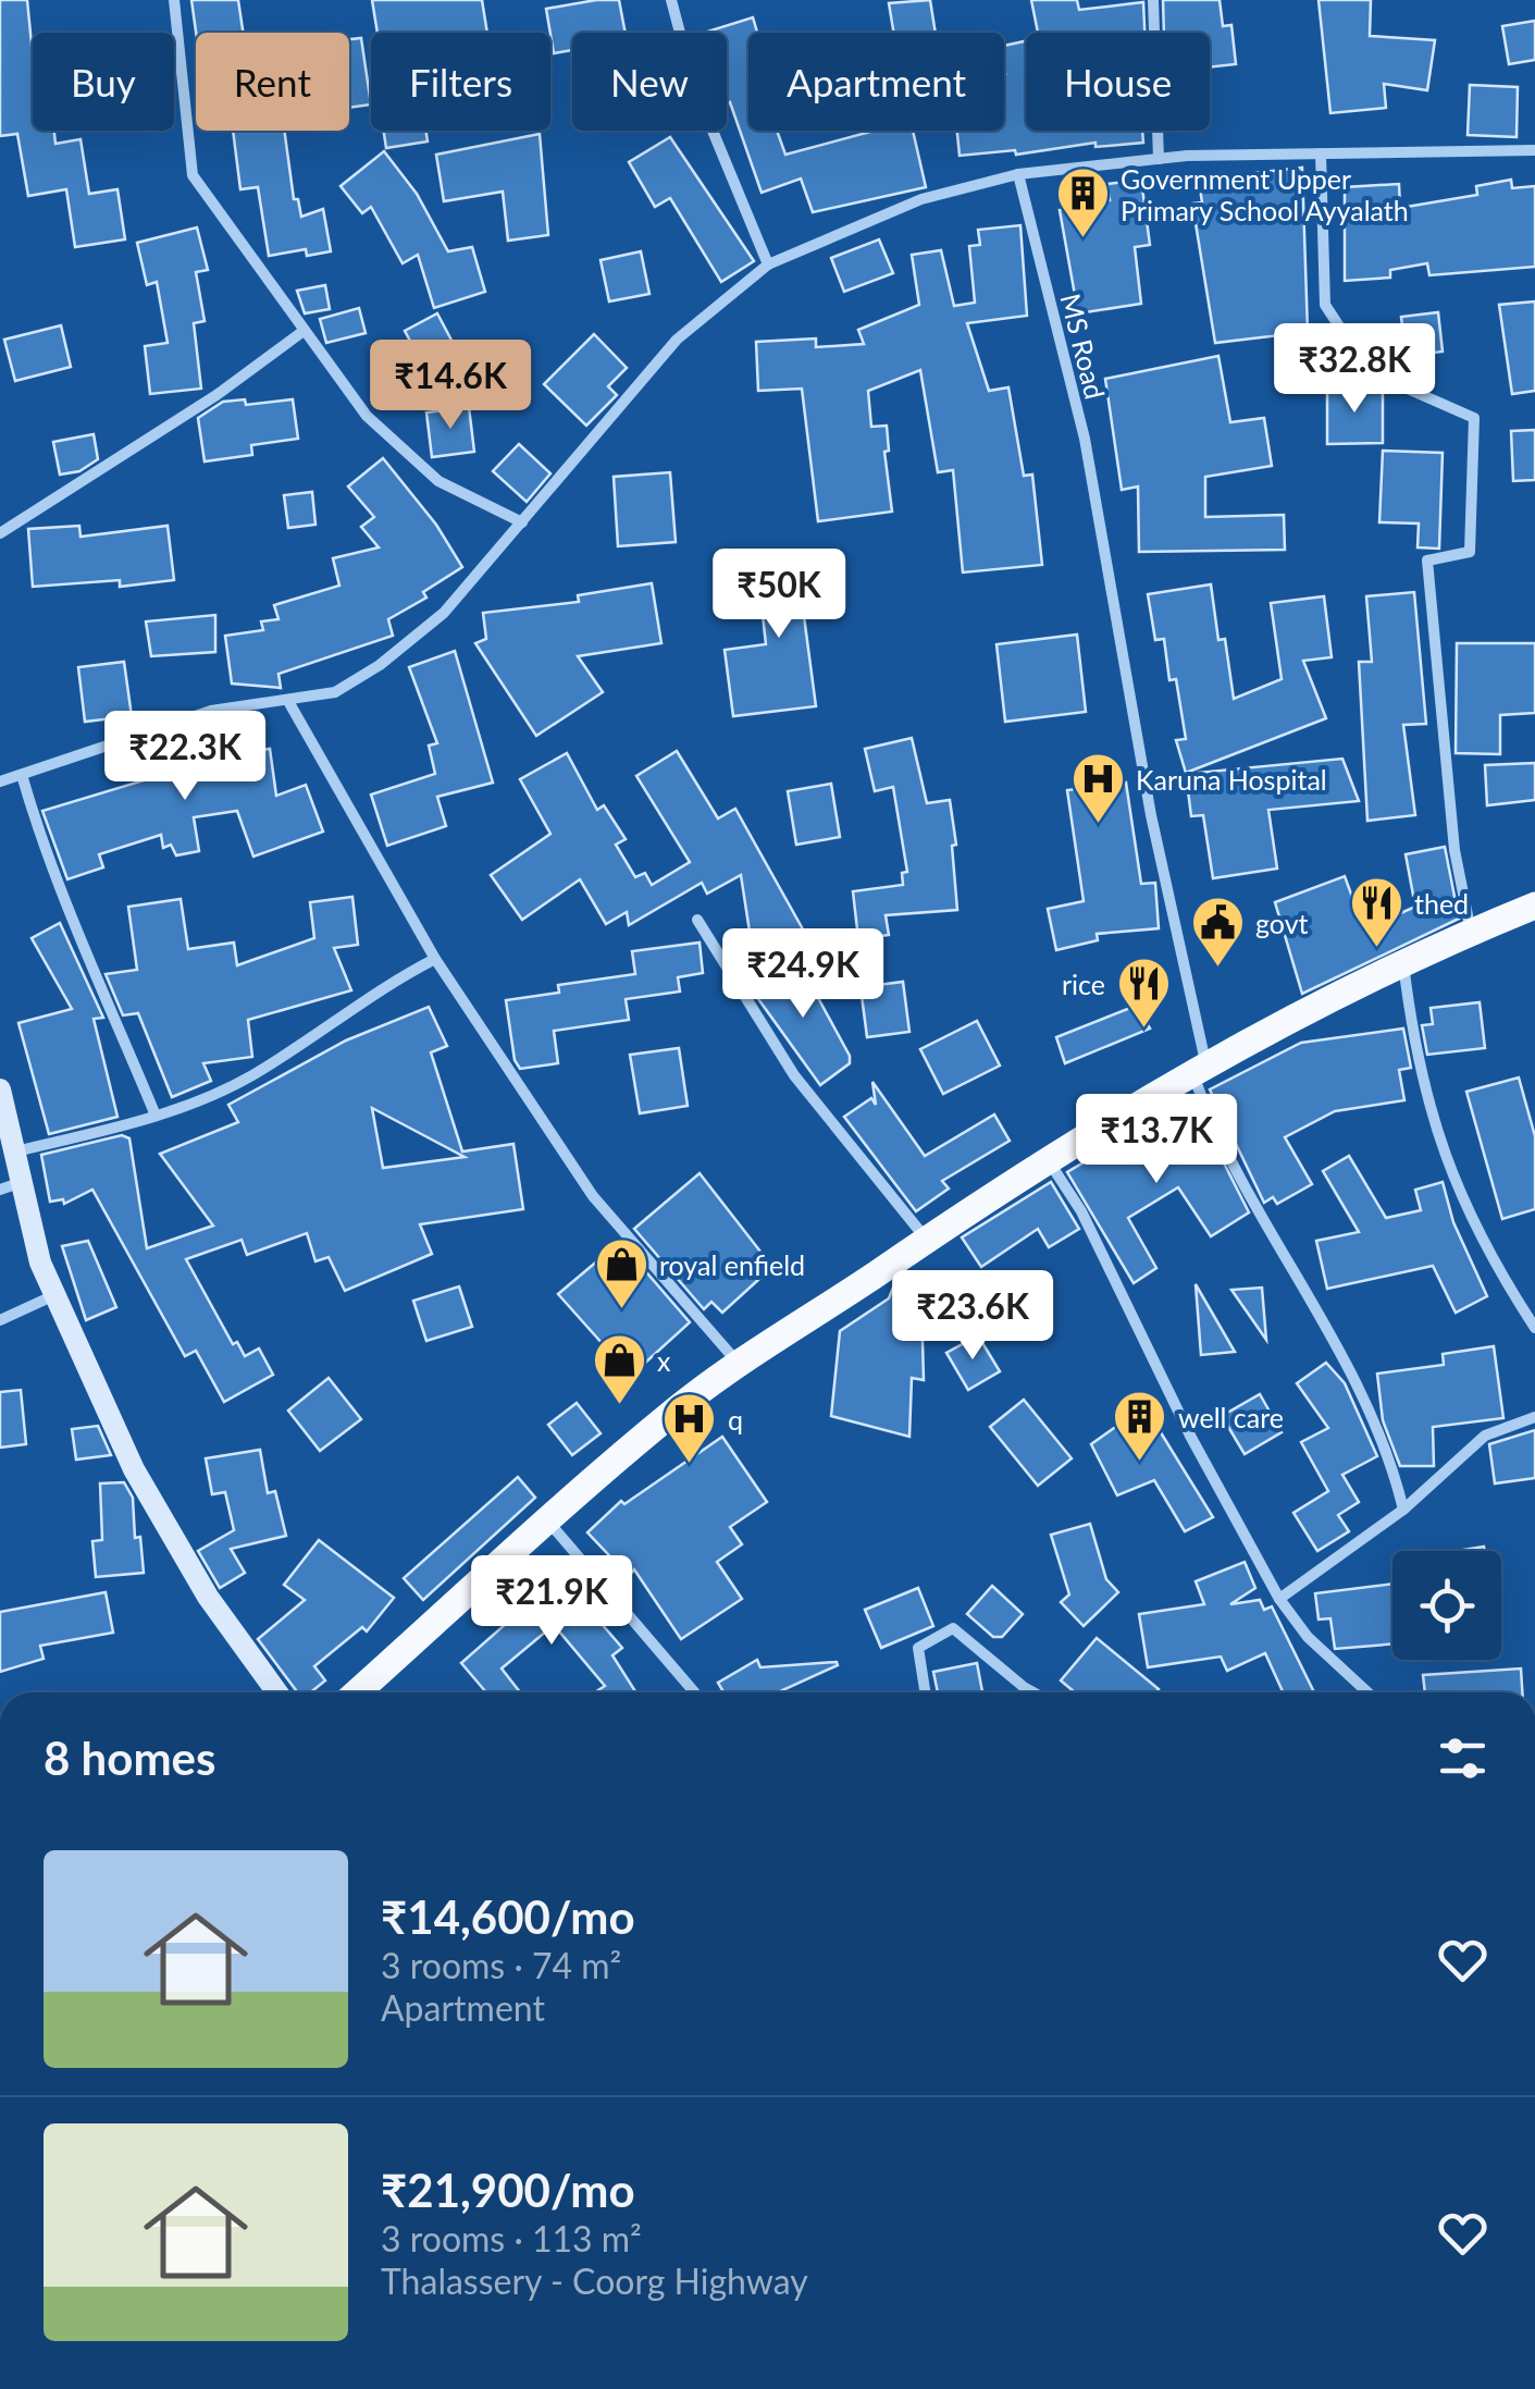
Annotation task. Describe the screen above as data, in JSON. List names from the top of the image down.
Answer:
{
  "streets": {
    "street": ["MS Road"]
  },
  "places": {
    "building": ["Government Upper Primary School Ayyalath", "well care"],
    "hospital": ["Karuna Hospital", "q"],
    "restaurant": ["thed", "rice"],
    "public building": ["govt"],
    "shop": ["royal enfield", "x"]
  },
  "page": {
    "chip": [
      "Buy",
      "Rent",
      "Filters",
      "New",
      "Apartment",
      "House"
    ],
    "price": [
      "₹32.8K",
      "₹14.6K",
      "₹50K",
      "₹22.3K",
      "₹24.9K",
      "₹13.7K",
      "₹23.6K",
      "₹21.9K"
    ],
    "heading": "8 homes",
    "list": [
      {
        "name": "₹14,600/mo",
        "note": "3 rooms · 74 m² · Apartment"
      },
      {
        "name": "₹21,900/mo",
        "note": "3 rooms · 113 m² · Thalassery - Coorg Highway"
      }
    ]
  }
}
